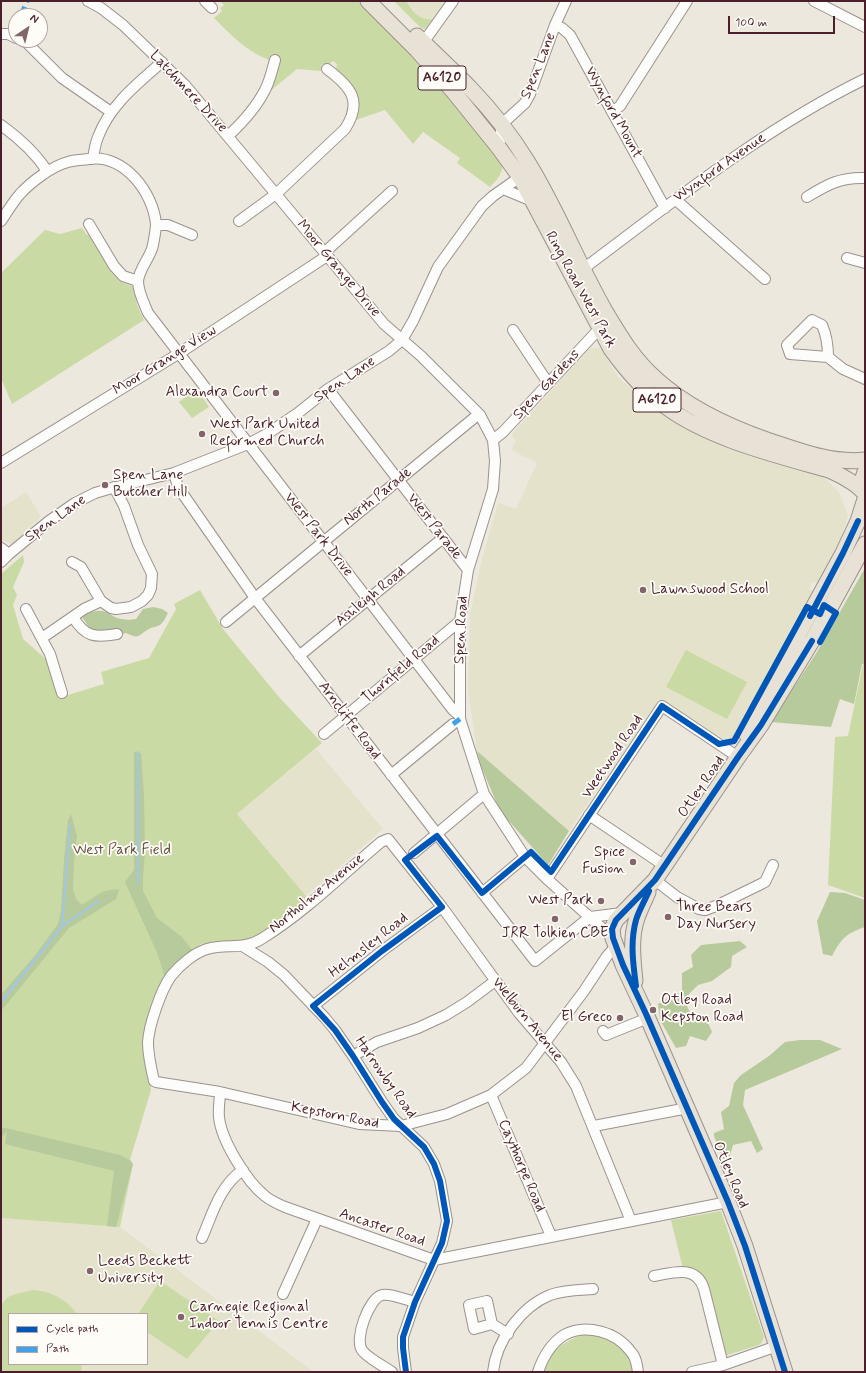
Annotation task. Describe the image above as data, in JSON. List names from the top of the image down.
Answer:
{
  "streets": {
    "highway": ["A6120", "Ring Road West Park", "Otley Road"],
    "street": [
      "Spen Lane",
      "Latchmere Drive",
      "Wynford Mount",
      "Wynford Avenue",
      "Moor Grange Drive",
      "Moor Grange View",
      "Spen Gardens",
      "North Parade",
      "West Parade",
      "West Park Drive",
      "Ashleigh Road",
      "Spen Road",
      "Thornfield Road",
      "Arncliffe Road",
      "Weetwood Road",
      "Northolme Avenue",
      "Helmsley Road",
      "Welburn Avenue",
      "Harrowby Road",
      "Kepstorn Road",
      "Caythorpe Road",
      "Ancaster Road"
    ]
  },
  "crossings": [
    ["Spen Lane", "Wynford Mount"],
    ["Spen Lane", "Moor Grange Drive"],
    ["Spen Lane", "Ring Road West Park"],
    ["Spen Lane", "West Parade"],
    ["Spen Lane", "West Park Drive"],
    ["Spen Lane", "Spen Road"],
    ["Spen Lane", "Arncliffe Road"],
    ["Latchmere Drive", "Moor Grange Drive"],
    ["Wynford Mount", "Wynford Avenue"],
    ["Wynford Avenue", "Ring Road West Park"],
    ["Moor Grange Drive", "Moor Grange View"],
    ["Moor Grange Drive", "Spen Road"],
    ["Ring Road West Park", "Spen Gardens"],
    ["Ring Road West Park", "Otley Road"],
    ["Moor Grange View", "West Park Drive"],
    ["Spen Gardens", "Spen Road"],
    ["North Parade", "West Parade"],
    ["North Parade", "West Park Drive"],
    ["North Parade", "Arncliffe Road"],
    ["West Parade", "Ashleigh Road"],
    ["West Parade", "Spen Road"],
    ["West Park Drive", "Ashleigh Road"],
    ["West Park Drive", "Spen Road"],
    ["West Park Drive", "Thornfield Road"],
    ["Ashleigh Road", "Arncliffe Road"],
    ["Spen Road", "Thornfield Road"],
    ["Spen Road", "Arncliffe Road"],
    ["Spen Road", "Weetwood Road"],
    ["Spen Road", "Otley Road"],
    ["Spen Road", "Kepstorn Road"],
    ["Thornfield Road", "Arncliffe Road"],
    ["Weetwood Road", "Otley Road"],
    ["Otley Road", "Kepstorn Road"],
    ["Otley Road", "Ancaster Road"],
    ["Northolme Avenue", "Welburn Avenue"],
    ["Northolme Avenue", "Harrowby Road"],
    ["Northolme Avenue", "Kepstorn Road"],
    ["Northolme Avenue", "Ancaster Road"],
    ["Helmsley Road", "Welburn Avenue"],
    ["Helmsley Road", "Harrowby Road"],
    ["Welburn Avenue", "Kepstorn Road"],
    ["Welburn Avenue", "Ancaster Road"],
    ["Harrowby Road", "Kepstorn Road"],
    ["Harrowby Road", "Ancaster Road"],
    ["Kepstorn Road", "Caythorpe Road"],
    ["Kepstorn Road", "Ancaster Road"],
    ["Caythorpe Road", "Ancaster Road"]
  ],
  "parks": ["West Park Field"],
  "places": [
    "Alexandra Court",
    "West Park United Reformed Church",
    "Spen Lane Butcher Hill",
    "Lawnswood School",
    "Spice Fusion",
    "West Park",
    "Three Bears Day Nursery",
    "JRR Tolkien CBE",
    "Otley Road Kepston Road",
    "El Greco",
    "Leeds Beckett University",
    "Carnegie Regional Indoor Tennis Centre"
  ],
  "legend": ["Cycle path", "Path"],
  "scale_bar": "100 m",
  "north": "top right"
}
